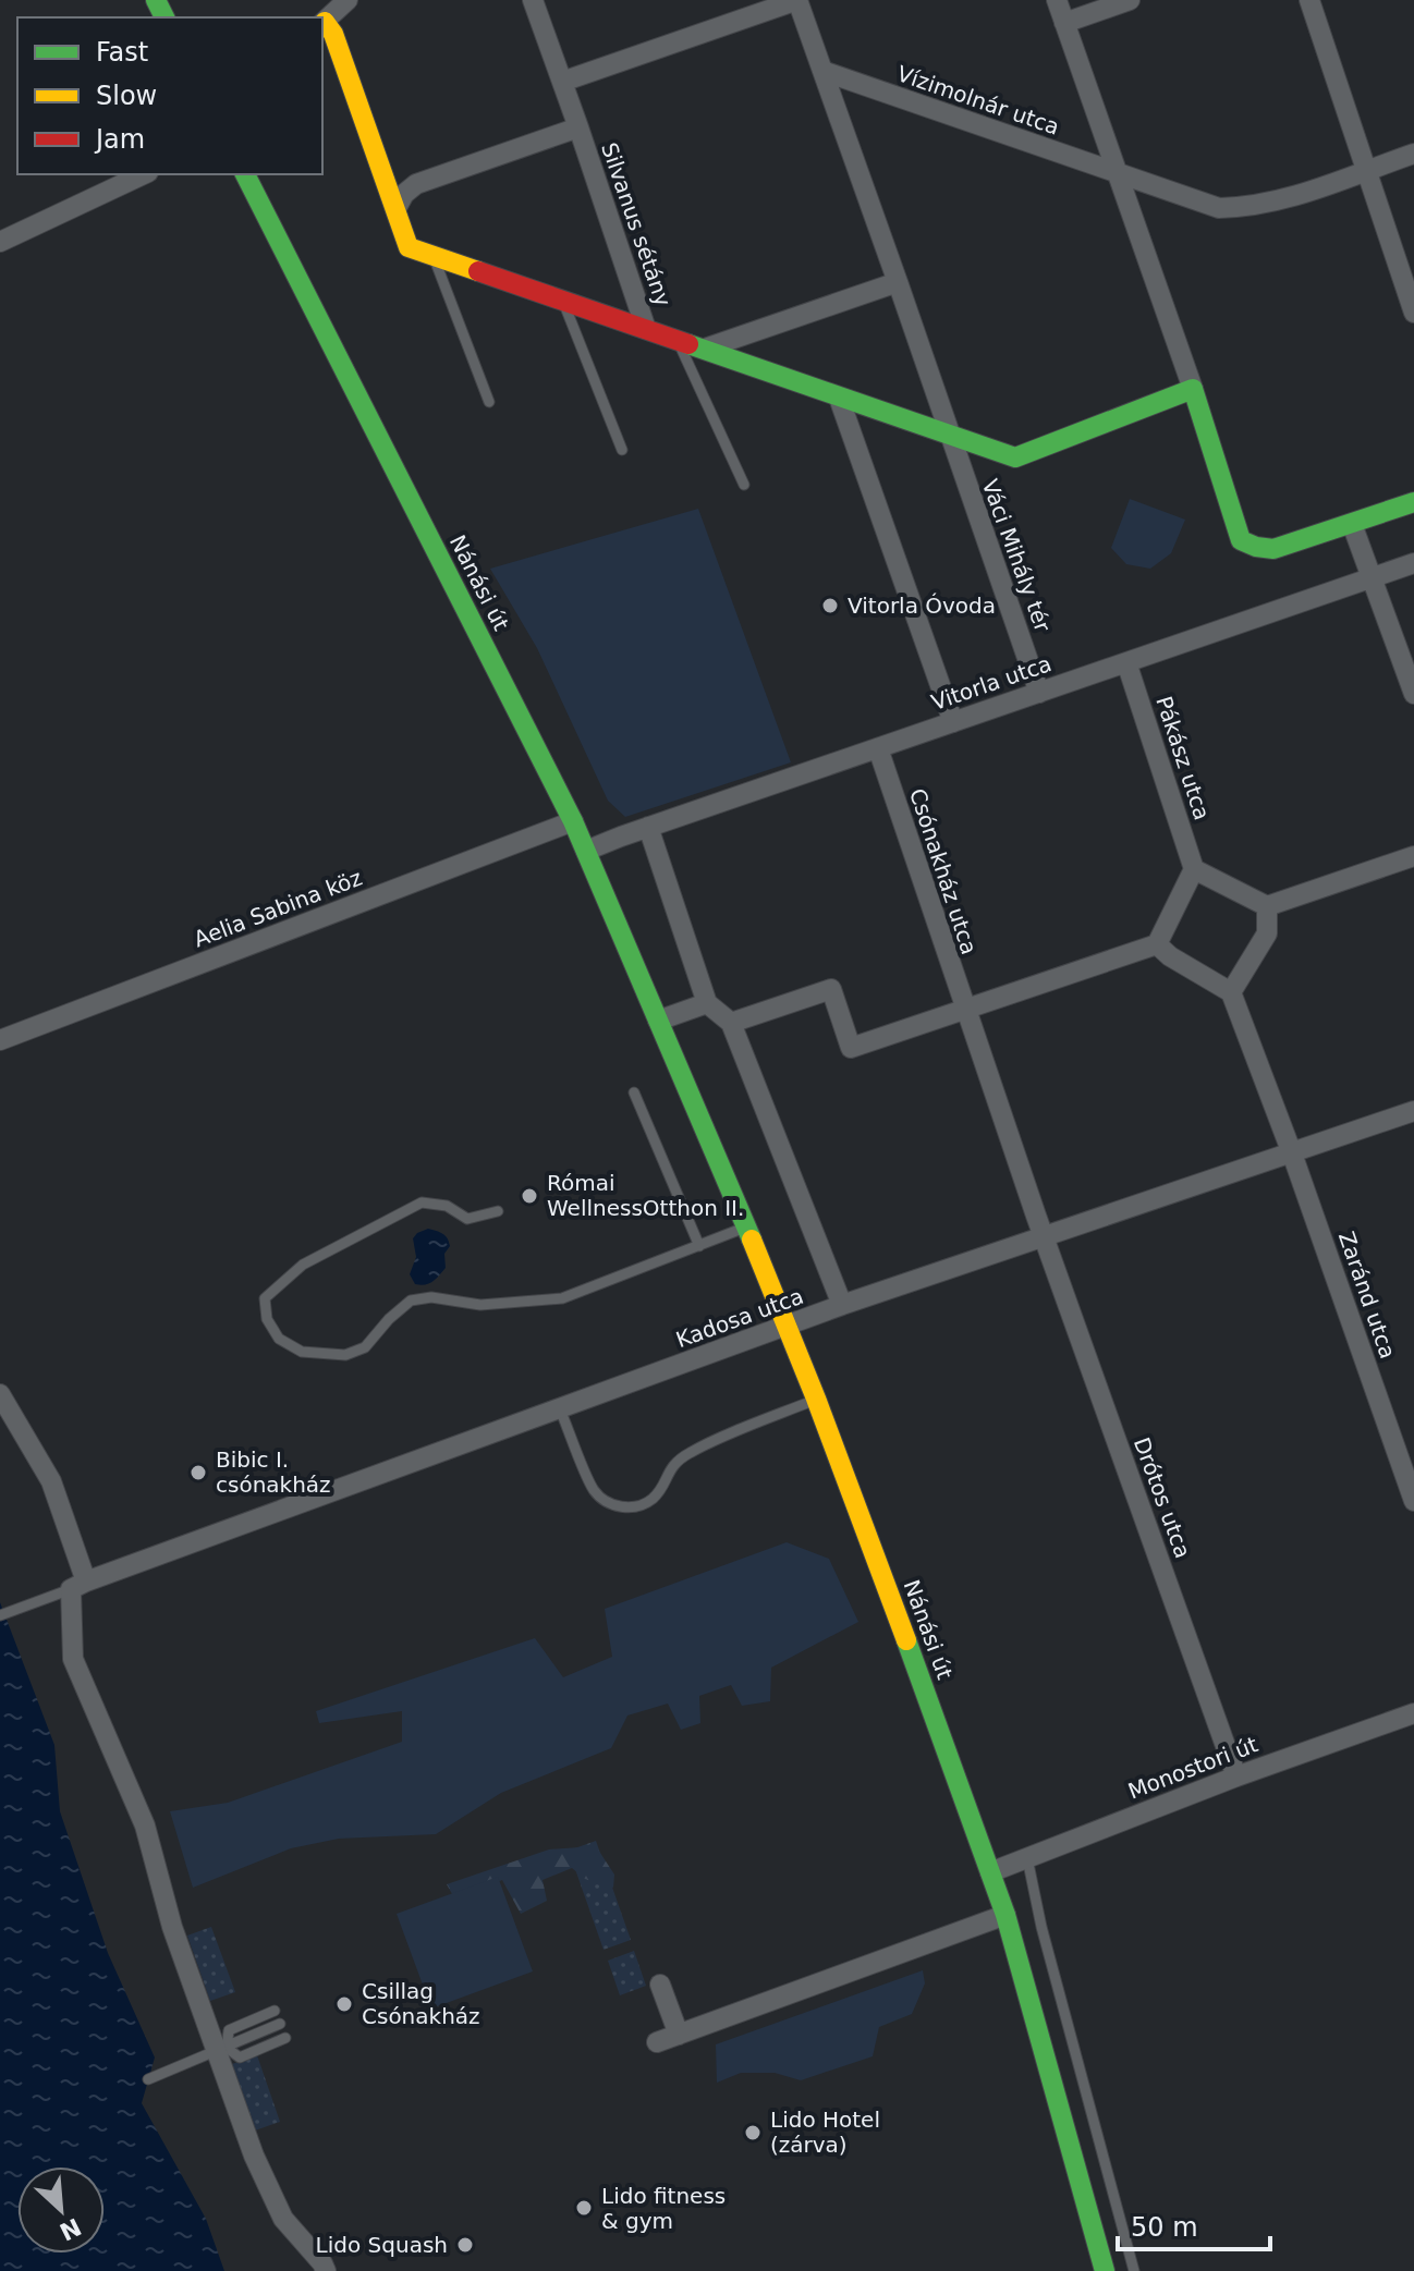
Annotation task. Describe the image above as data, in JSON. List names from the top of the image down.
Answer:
{
  "streets": {
    "street": [
      "Vízimolnár utca",
      "Silvanus sétány",
      "Váci Mihály tér",
      "Nánási út",
      "Vitorla utca",
      "Pákász utca",
      "Csónakház utca",
      "Aelia Sabina köz",
      "Zaránd utca",
      "Kadosa utca",
      "Drótos utca",
      "Monostori út"
    ]
  },
  "crossings": [
    ["Silvanus sétány", "Váci Mihály tér"],
    ["Váci Mihály tér", "Vitorla utca"],
    ["Nánási út", "Vitorla utca"],
    ["Nánási út", "Aelia Sabina köz"],
    ["Nánási út", "Kadosa utca"],
    ["Nánási út", "Monostori út"],
    ["Vitorla utca", "Pákász utca"],
    ["Vitorla utca", "Csónakház utca"],
    ["Csónakház utca", "Kadosa utca"],
    ["Csónakház utca", "Drótos utca"],
    ["Zaránd utca", "Kadosa utca"],
    ["Kadosa utca", "Drótos utca"],
    ["Drótos utca", "Monostori út"]
  ],
  "places": [
    "Vitorla Óvoda",
    "Római WellnessOtthon II.",
    "Bibic I. csónakház",
    "Csillag Csónakház",
    "Lido Hotel (zárva)",
    "Lido fitness & gym",
    "Lido Squash"
  ],
  "legend": ["Fast", "Slow", "Jam"],
  "scale_bar": "50 m",
  "north": "bottom right"
}
